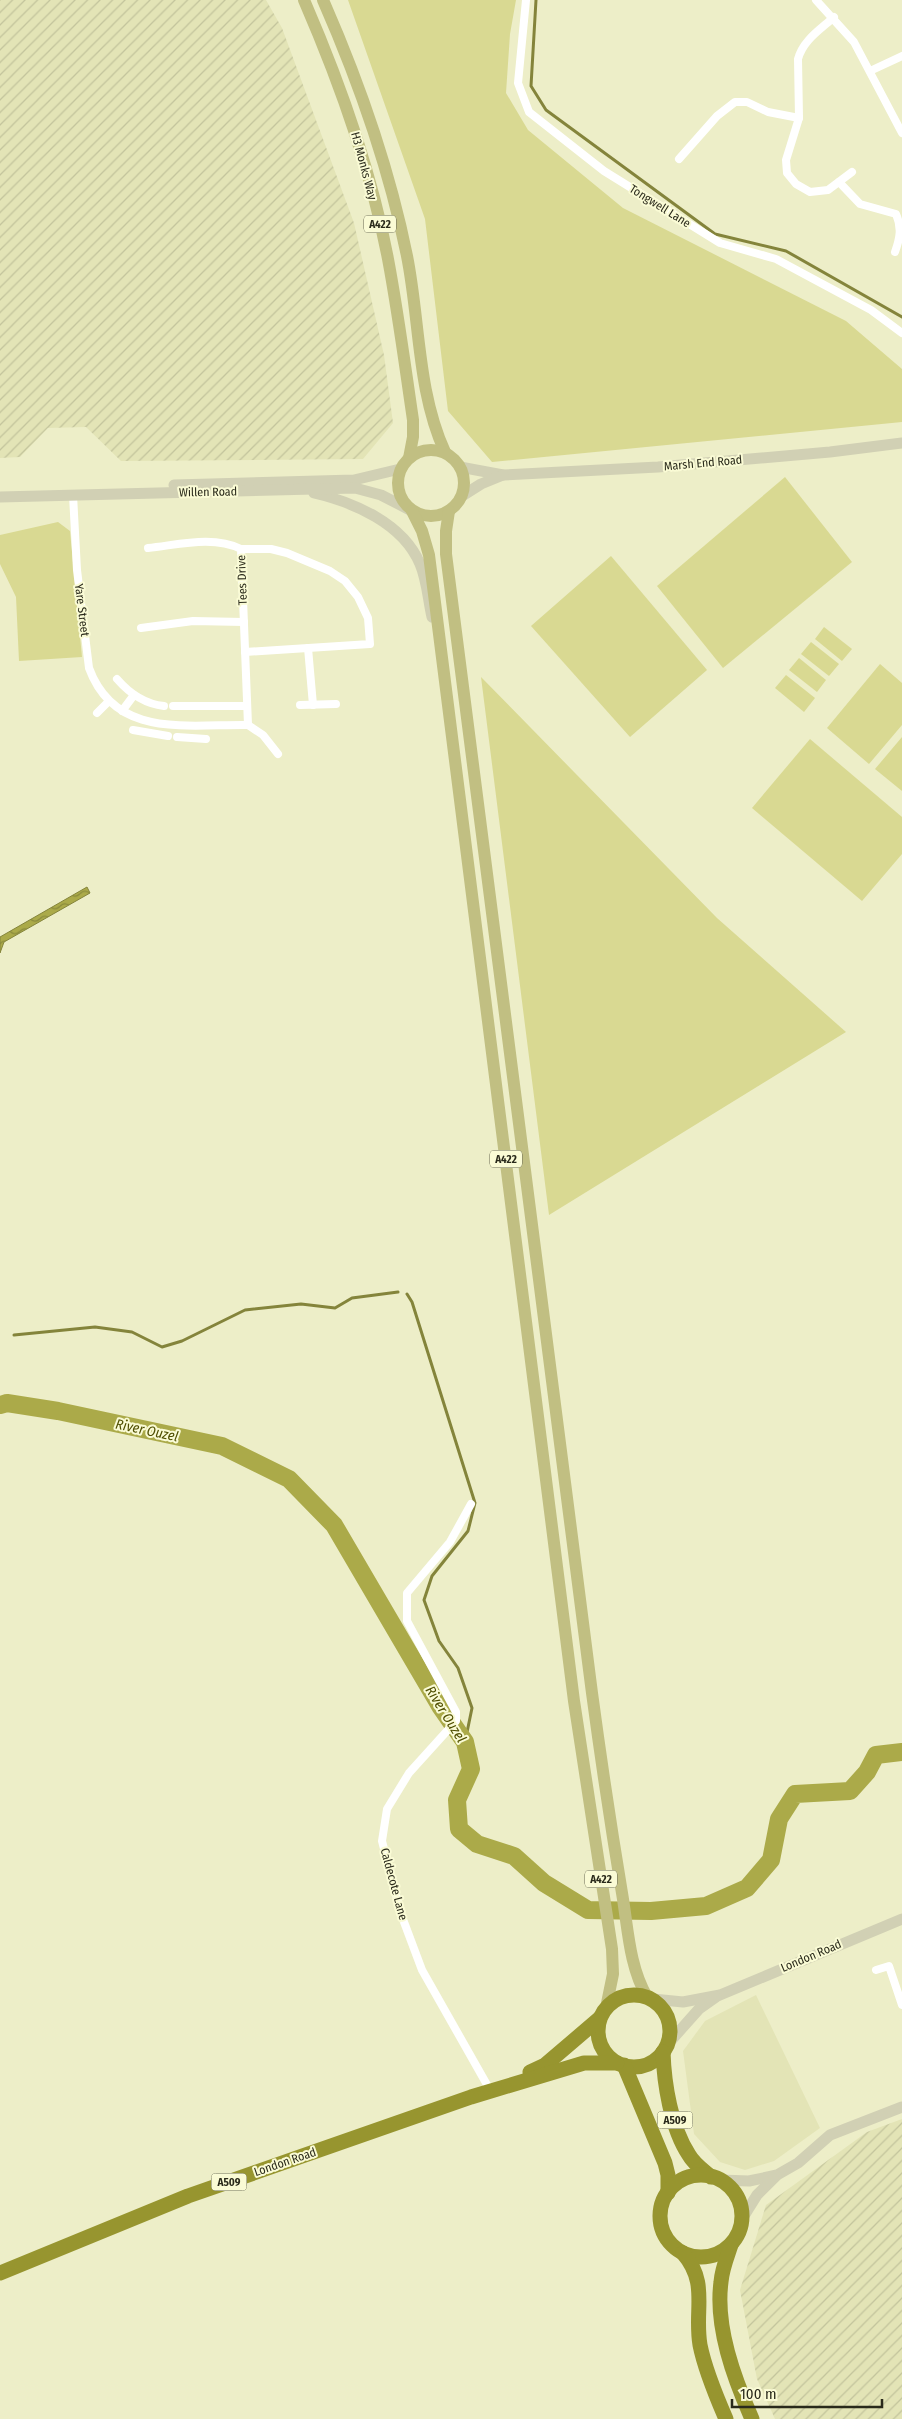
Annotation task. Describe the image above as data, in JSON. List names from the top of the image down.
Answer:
{
  "streets": {
    "highway": ["London Road", "A509"],
    "main road": ["H3 Monks Way", "A422"],
    "street": [
      "Tongwell Lane",
      "Marsh End Road",
      "Willen Road",
      "Tees Drive",
      "Yare Street",
      "Caldecote Lane"
    ]
  },
  "crossings": [
    ["H3 Monks Way", "A422"],
    ["H3 Monks Way", "Marsh End Road"],
    ["H3 Monks Way", "Willen Road"],
    ["A422", "Marsh End Road"],
    ["A422", "Willen Road"],
    ["A422", "London Road"],
    ["A422", "A509"],
    ["Marsh End Road", "Willen Road"],
    ["Willen Road", "Yare Street"],
    ["Tees Drive", "Yare Street"],
    ["Caldecote Lane", "London Road"],
    ["London Road", "A509"]
  ],
  "water": ["River Ouzel"],
  "scale_bar": "100 m"
}
